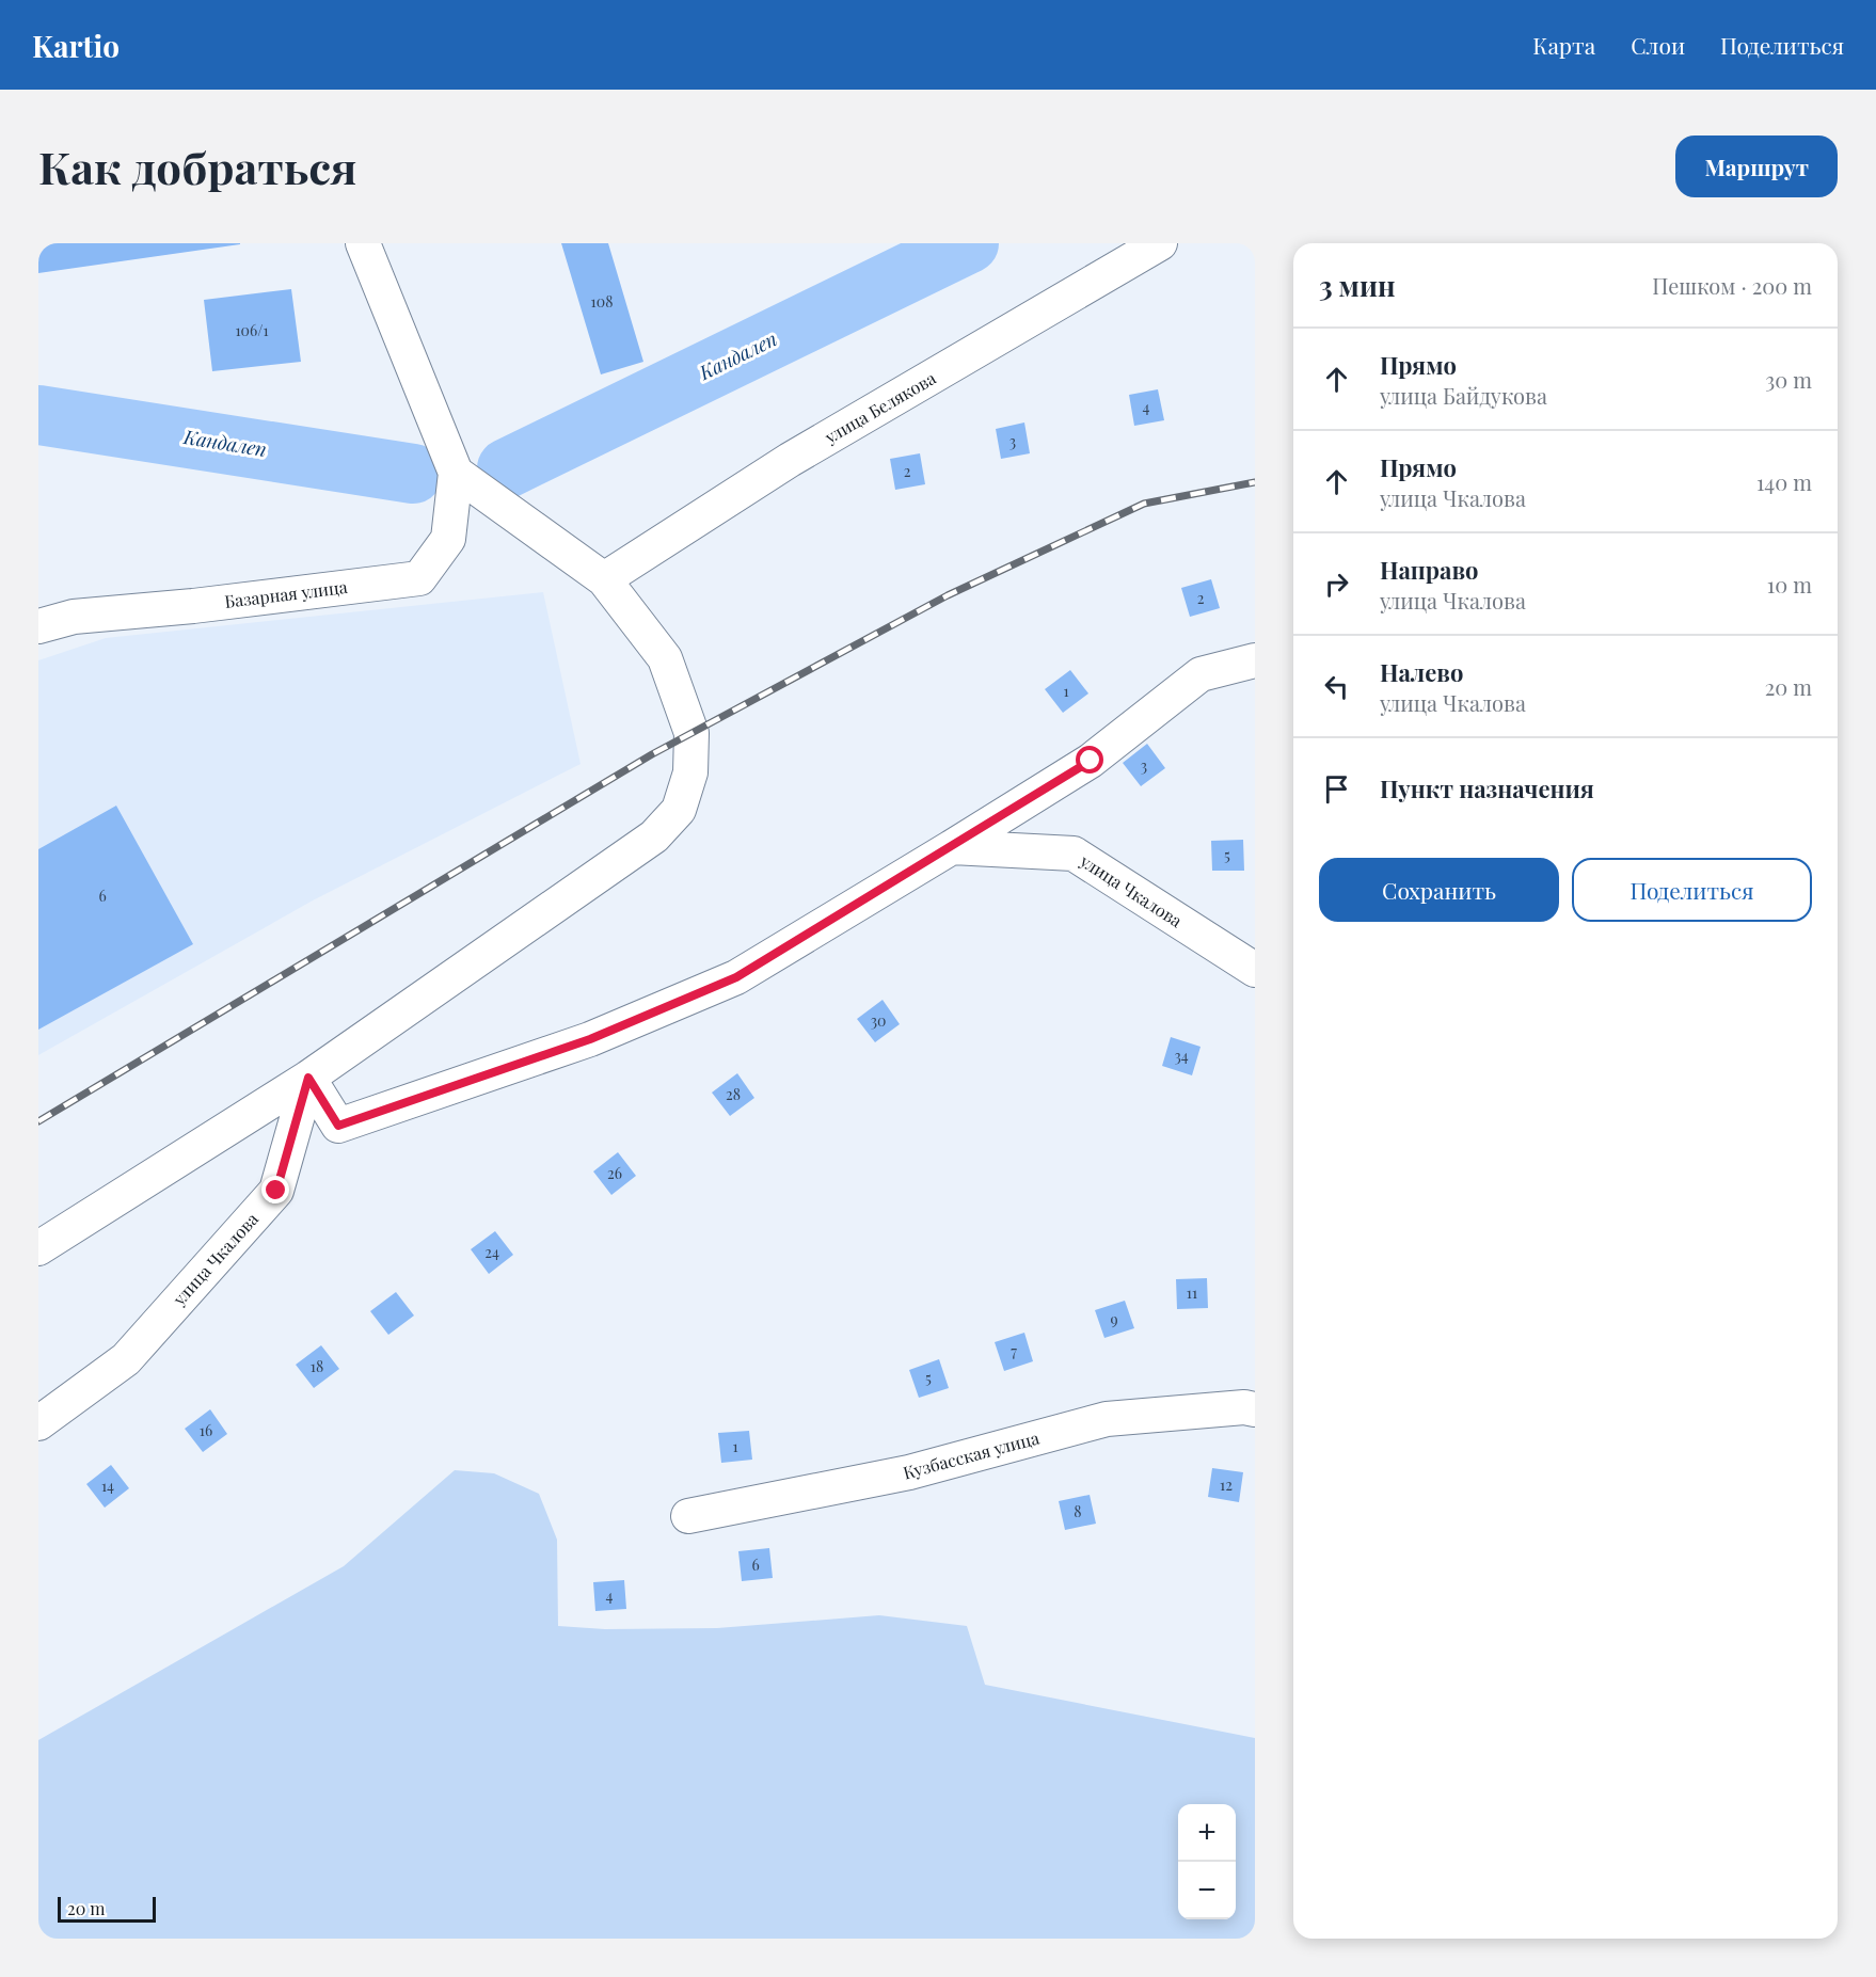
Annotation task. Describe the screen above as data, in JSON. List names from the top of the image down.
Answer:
{
  "streets": {
    "street": [
      "улица Белякова",
      "Базарная улица",
      "улица Чкалова",
      "Кузбасская улица"
    ]
  },
  "water": ["Кандалеп"],
  "house_numbers": [
    "108",
    "106/1",
    "4",
    "3",
    "2",
    "2",
    "1",
    "3",
    "5",
    "6",
    "30",
    "34",
    "28",
    "26",
    "24",
    "11",
    "9",
    "7",
    "18",
    "5",
    "16",
    "1",
    "12",
    "14",
    "8",
    "6",
    "4"
  ],
  "scale_bar": "20 m",
  "page": {
    "header": "Kartio",
    "nav": ["Карта", "Слои", "Поделиться"],
    "buttons": [
      "Маршрут",
      ["Сохранить", "Поделиться"]
    ],
    "title": "Как добраться",
    "heading": ["3 мин", "Пешком · 200 m"],
    "list": [
      ["Прямо", "улица Байдукова", "30 m"],
      ["Прямо", "улица Чкалова", "140 m"],
      ["Направо", "улица Чкалова", "10 m"],
      ["Налево", "улица Чкалова", "20 m"],
      "Пункт назначения"
    ],
    "map_buttons": ["+", "−"],
    "scale": "20 m"
  }
}
